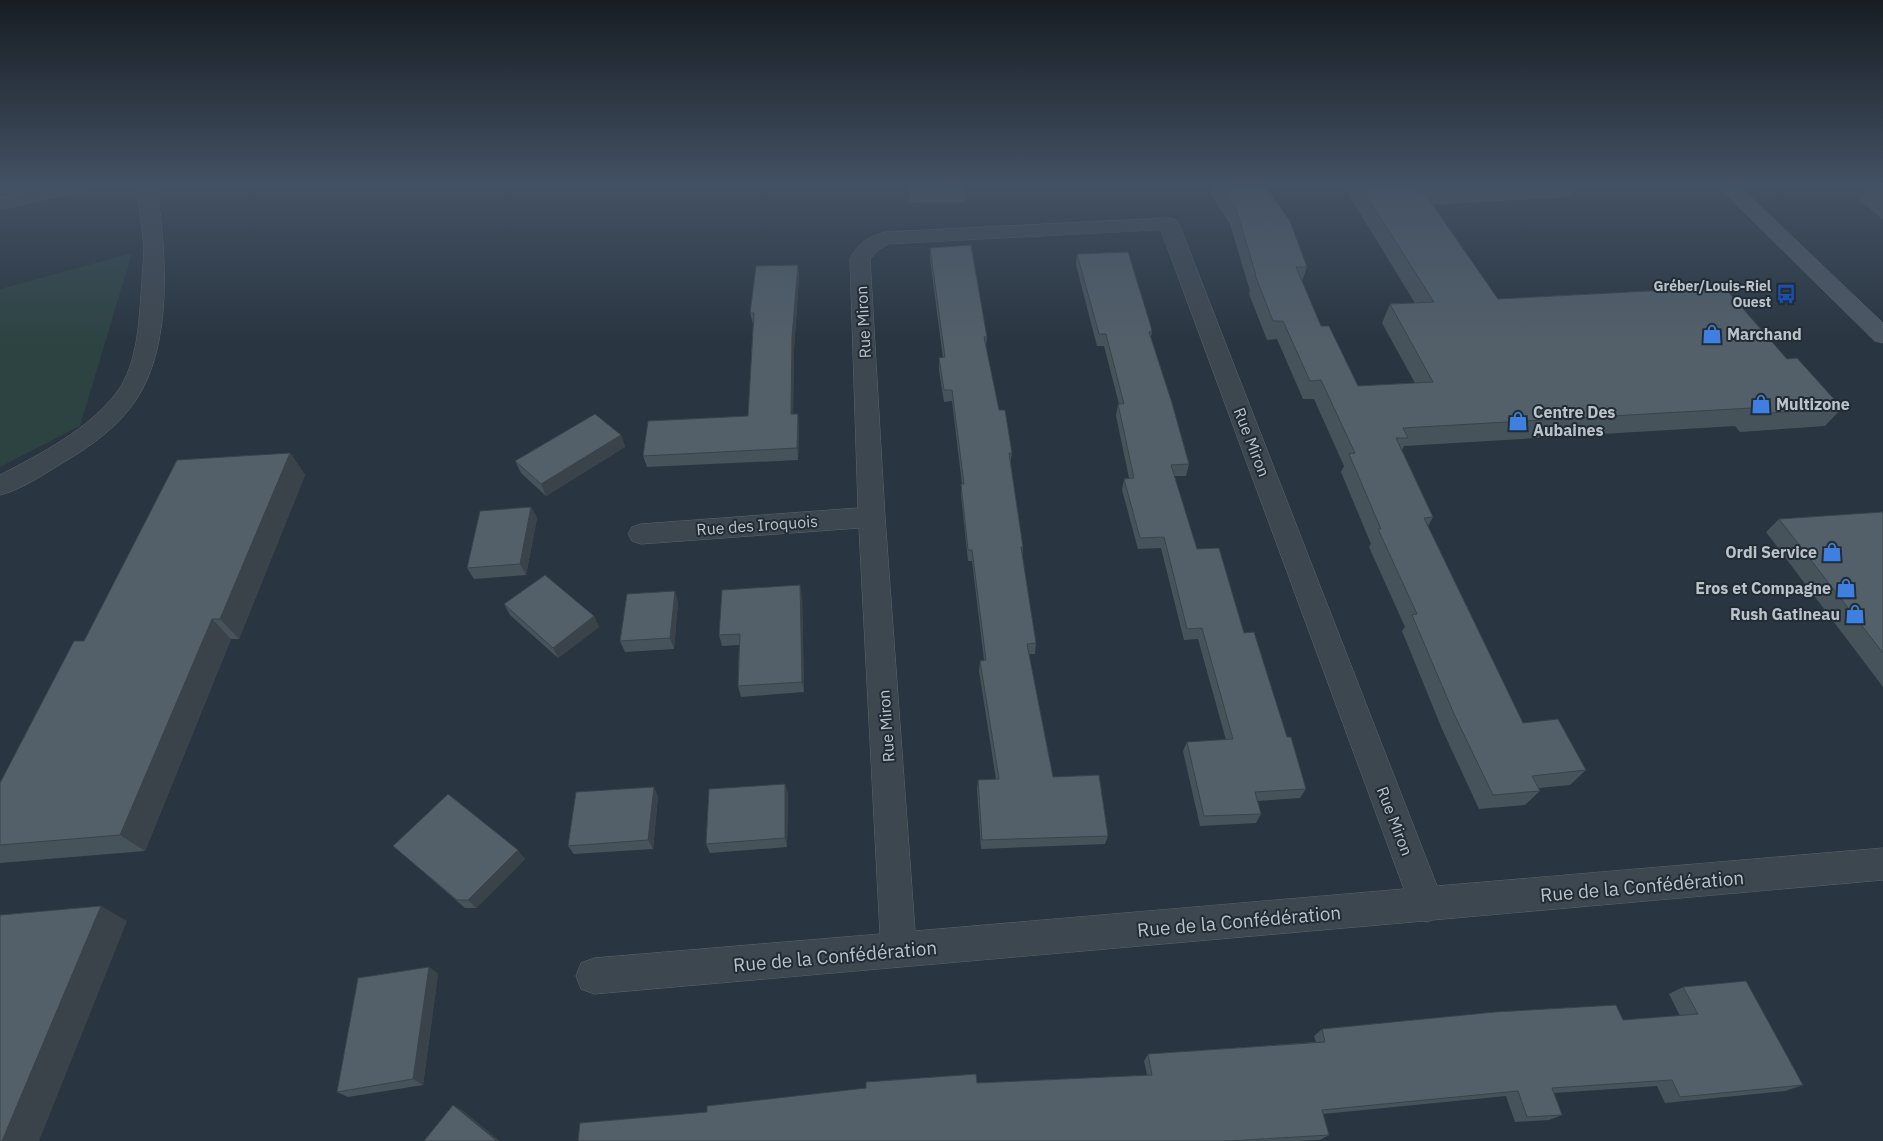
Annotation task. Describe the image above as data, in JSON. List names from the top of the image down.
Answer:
{
  "streets": {
    "street": ["Rue Miron", "Rue des Iroquois", "Rue de la Confédération"]
  },
  "crossings": [
    ["Rue Miron", "Rue des Iroquois"],
    ["Rue Miron", "Rue de la Confédération"]
  ],
  "places": {
    "bus stop": ["Gréber/Louis-Riel Ouest"],
    "shop": [
      "Marchand",
      "Multizone",
      "Centre Des Aubaines",
      "Ordi Service",
      "Eros et Compagne",
      "Rush Gatineau"
    ]
  }
}
